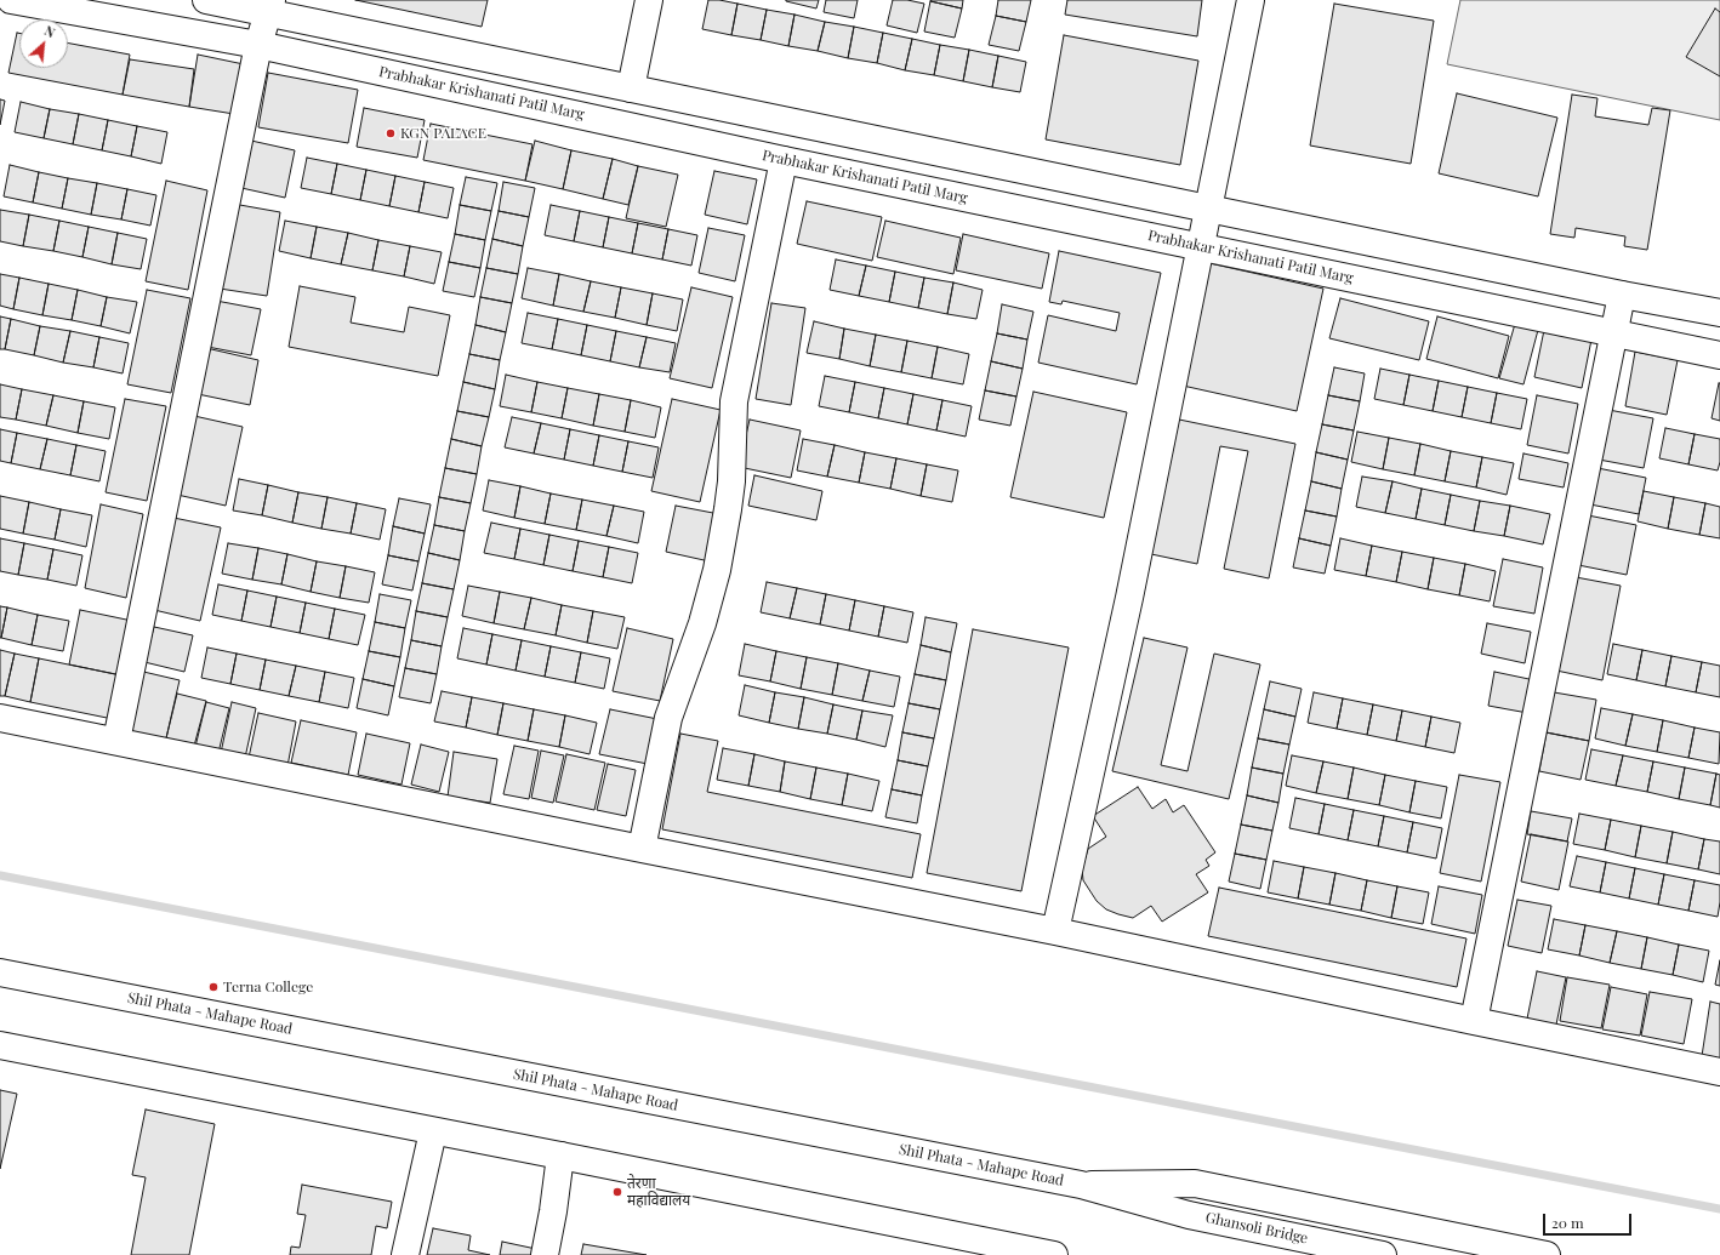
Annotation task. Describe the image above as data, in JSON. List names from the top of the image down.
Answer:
{
  "streets": {
    "street": ["Prabhakar Krishanati Patil Marg", "Shil Phata - Mahape Road", "Ghansoli Bridge"]
  },
  "crossings": [
    ["Shil Phata - Mahape Road", "Ghansoli Bridge"]
  ],
  "places": ["KGN PALACE", "Terna College", "तेरणा महाविद्यालय"],
  "scale_bar": "20 m",
  "north": "top right"
}
